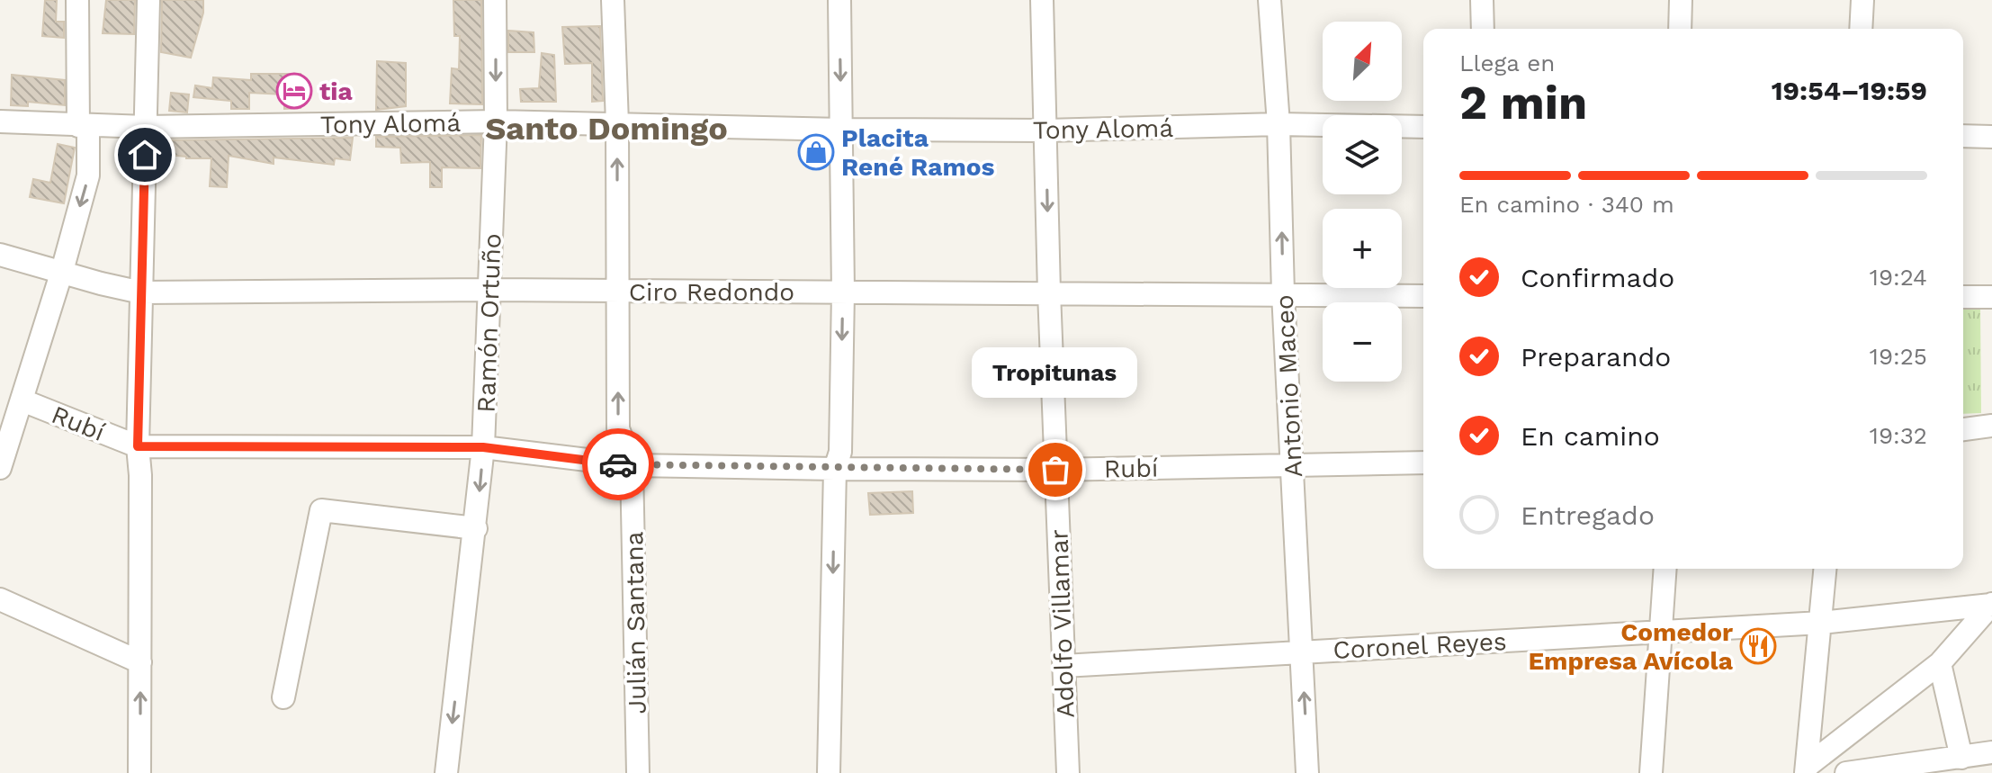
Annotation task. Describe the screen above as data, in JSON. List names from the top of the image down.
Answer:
{
  "streets": {
    "street": [
      "Tony Alomá",
      "Ciro Redondo",
      "Ramón Ortuño",
      "Antonio Maceo",
      "Rubí",
      "Julián Santana",
      "Adolfo Villamar",
      "Coronel Reyes"
    ]
  },
  "crossings": [
    ["Tony Alomá", "Ramón Ortuño"],
    ["Tony Alomá", "Antonio Maceo"],
    ["Tony Alomá", "Julián Santana"],
    ["Tony Alomá", "Adolfo Villamar"],
    ["Ciro Redondo", "Ramón Ortuño"],
    ["Ciro Redondo", "Antonio Maceo"],
    ["Ciro Redondo", "Julián Santana"],
    ["Ciro Redondo", "Adolfo Villamar"],
    ["Ramón Ortuño", "Rubí"],
    ["Antonio Maceo", "Rubí"],
    ["Antonio Maceo", "Coronel Reyes"],
    ["Rubí", "Julián Santana"],
    ["Rubí", "Adolfo Villamar"],
    ["Adolfo Villamar", "Coronel Reyes"]
  ],
  "one_way": ["Ramón Ortuño", "Antonio Maceo", "Julián Santana"],
  "districts": ["Santo Domingo"],
  "places": {
    "hotel": ["tia"],
    "shop": ["Placita René Ramos"],
    "other": ["Tropitunas"],
    "restaurant": ["Comedor Empresa Avícola"]
  },
  "north": "top right",
  "page": {
    "map_buttons": ["+", "−"],
    "heading": ["2 min", "Llega en", "19:54–19:59"],
    "bar": "En camino · 340 m",
    "list": [
      ["Confirmado", "19:24"],
      ["Preparando", "19:25"],
      ["En camino", "19:32"],
      "Entregado"
    ],
    "bubble": "Tropitunas"
  }
}
